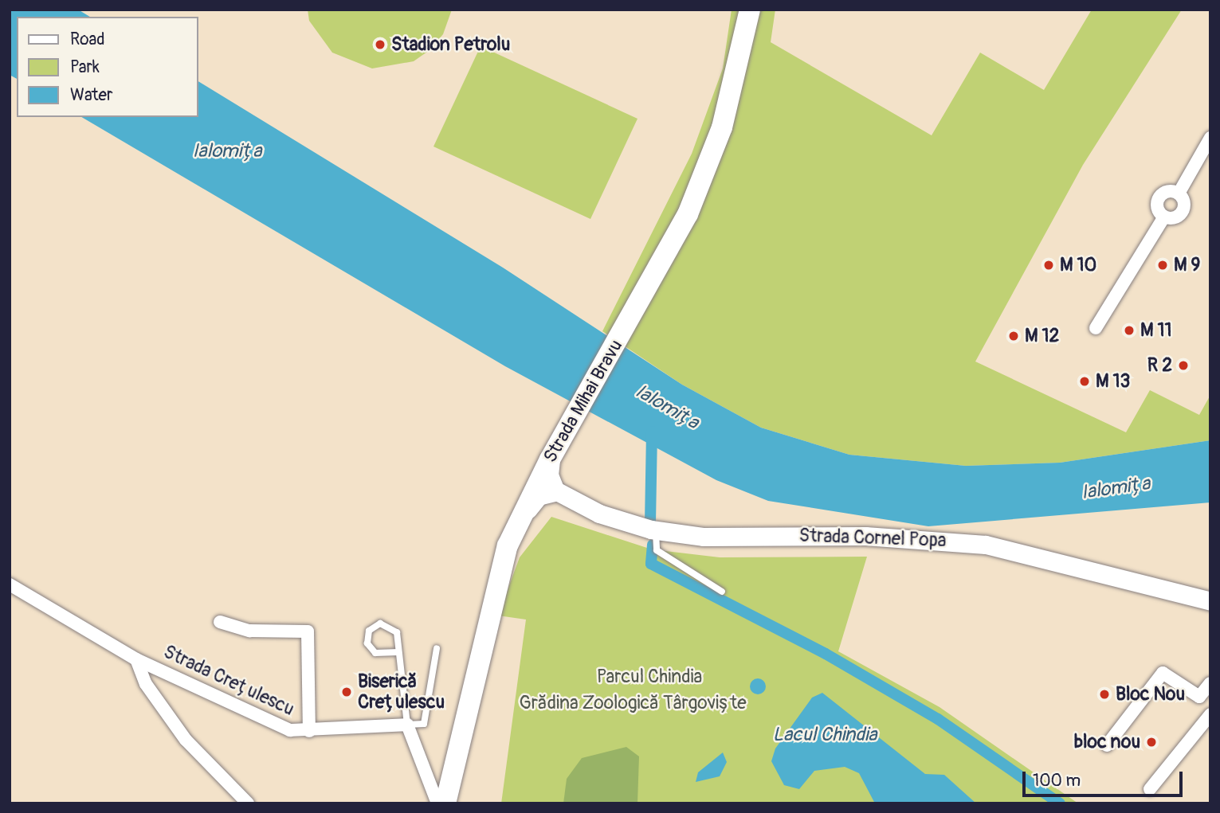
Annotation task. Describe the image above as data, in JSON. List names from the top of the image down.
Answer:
{
  "streets": {
    "main road": ["Strada Mihai Bravu", "Strada Cornel Popa"],
    "street": ["Strada Crețulescu"]
  },
  "crossings": [
    ["Strada Mihai Bravu", "Strada Cornel Popa"]
  ],
  "water": ["Ialomița", "Lacul Chindia"],
  "parks": ["Parcul Chindia", "Grădina Zoologică Târgoviște"],
  "places": [
    "Stadion Petrolu",
    "M 10",
    "M 9",
    "M 11",
    "M 12",
    "R 2",
    "M 13",
    "Biserică Crețulescu",
    "Bloc Nou",
    "bloc nou"
  ],
  "legend": ["Road", "Park", "Water"],
  "scale_bar": "100 m"
}
